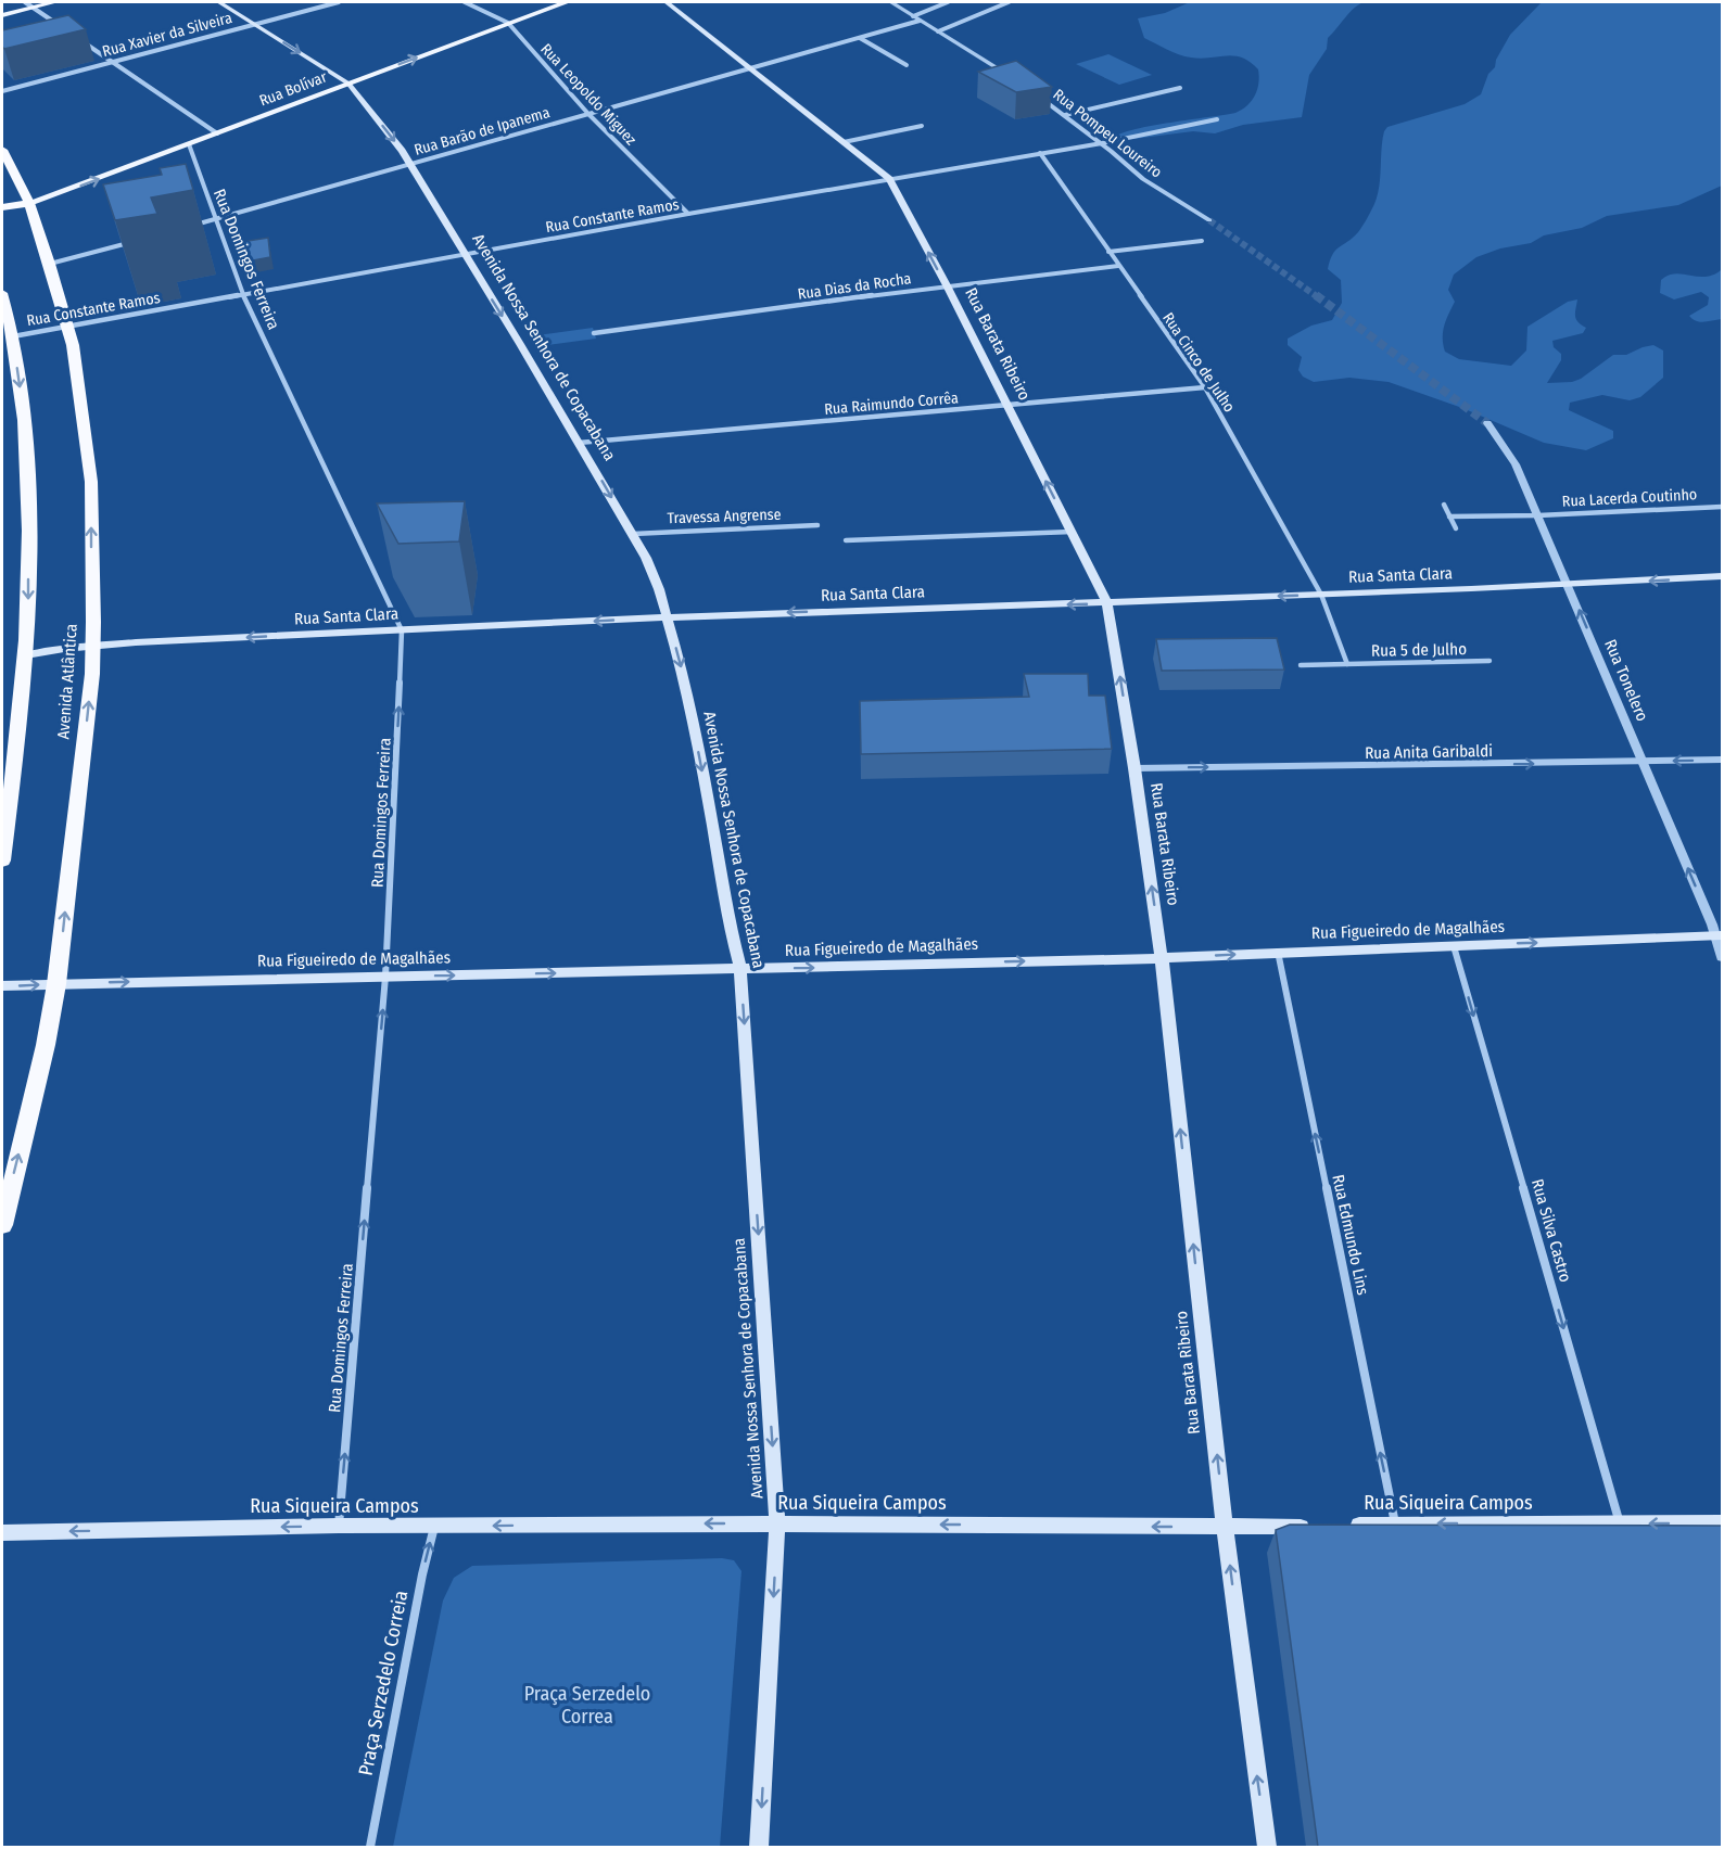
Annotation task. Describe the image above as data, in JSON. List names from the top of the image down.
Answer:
{
  "streets": {
    "highway": ["Avenida Atlântica"],
    "main road": [
      "Rua Bolívar",
      "Rua Barata Ribeiro",
      "Avenida Nossa Senhora de Copacabana",
      "Rua Santa Clara",
      "Rua Figueiredo de Magalhães",
      "Rua Siqueira Campos"
    ],
    "street": [
      "Rua Xavier da Silveira",
      "Rua Leopoldo Miguez",
      "Rua Barão de Ipanema",
      "Rua Pompeu Loureiro",
      "Rua Constante Ramos",
      "Rua Domingos Ferreira",
      "Rua Dias da Rocha",
      "Rua Cinco de Julho",
      "Rua Raimundo Corrêa",
      "Rua Lacerda Coutinho",
      "Travessa Angrense",
      "Rua 5 de Julho",
      "Rua Tonelero",
      "Rua Anita Garibaldi",
      "Rua Silva Castro",
      "Rua Edmundo Lins",
      "Praça Serzedelo Correia"
    ]
  },
  "crossings": [
    ["Rua Xavier da Silveira", "Avenida Nossa Senhora de Copacabana"],
    ["Rua Bolívar", "Rua Leopoldo Miguez"],
    ["Rua Bolívar", "Rua Domingos Ferreira"],
    ["Rua Bolívar", "Avenida Nossa Senhora de Copacabana"],
    ["Rua Bolívar", "Avenida Atlântica"],
    ["Rua Leopoldo Miguez", "Rua Barão de Ipanema"],
    ["Rua Leopoldo Miguez", "Rua Constante Ramos"],
    ["Rua Barão de Ipanema", "Rua Domingos Ferreira"],
    ["Rua Barão de Ipanema", "Rua Barata Ribeiro"],
    ["Rua Barão de Ipanema", "Avenida Nossa Senhora de Copacabana"],
    ["Rua Pompeu Loureiro", "Rua Constante Ramos"],
    ["Rua Constante Ramos", "Rua Domingos Ferreira"],
    ["Rua Constante Ramos", "Rua Barata Ribeiro"],
    ["Rua Constante Ramos", "Avenida Nossa Senhora de Copacabana"],
    ["Rua Constante Ramos", "Rua Cinco de Julho"],
    ["Rua Constante Ramos", "Avenida Atlântica"],
    ["Rua Domingos Ferreira", "Rua Santa Clara"],
    ["Rua Domingos Ferreira", "Rua Figueiredo de Magalhães"],
    ["Rua Domingos Ferreira", "Rua Siqueira Campos"],
    ["Rua Dias da Rocha", "Rua Barata Ribeiro"],
    ["Rua Dias da Rocha", "Rua Cinco de Julho"],
    ["Rua Barata Ribeiro", "Rua Raimundo Corrêa"],
    ["Rua Barata Ribeiro", "Rua Santa Clara"],
    ["Rua Barata Ribeiro", "Rua Anita Garibaldi"],
    ["Rua Barata Ribeiro", "Rua Figueiredo de Magalhães"],
    ["Rua Barata Ribeiro", "Rua Siqueira Campos"],
    ["Avenida Nossa Senhora de Copacabana", "Rua Raimundo Corrêa"],
    ["Avenida Nossa Senhora de Copacabana", "Travessa Angrense"],
    ["Avenida Nossa Senhora de Copacabana", "Rua Santa Clara"],
    ["Avenida Nossa Senhora de Copacabana", "Rua Figueiredo de Magalhães"],
    ["Avenida Nossa Senhora de Copacabana", "Rua Siqueira Campos"],
    ["Rua Cinco de Julho", "Rua Raimundo Corrêa"],
    ["Rua Cinco de Julho", "Rua Santa Clara"],
    ["Rua Cinco de Julho", "Rua 5 de Julho"],
    ["Rua Lacerda Coutinho", "Rua Tonelero"],
    ["Rua Santa Clara", "Rua 5 de Julho"],
    ["Rua Santa Clara", "Rua Tonelero"],
    ["Rua Santa Clara", "Avenida Atlântica"],
    ["Rua Tonelero", "Rua Anita Garibaldi"],
    ["Rua Tonelero", "Rua Figueiredo de Magalhães"],
    ["Avenida Atlântica", "Rua Figueiredo de Magalhães"],
    ["Rua Figueiredo de Magalhães", "Rua Silva Castro"],
    ["Rua Figueiredo de Magalhães", "Rua Edmundo Lins"],
    ["Rua Silva Castro", "Rua Siqueira Campos"],
    ["Rua Edmundo Lins", "Rua Siqueira Campos"],
    ["Rua Siqueira Campos", "Praça Serzedelo Correia"]
  ],
  "one_way": [
    "Rua Bolívar",
    "Rua Domingos Ferreira",
    "Rua Barata Ribeiro",
    "Avenida Nossa Senhora de Copacabana",
    "Rua Santa Clara",
    "Rua Tonelero",
    "Rua Figueiredo de Magalhães",
    "Rua Silva Castro",
    "Rua Edmundo Lins",
    "Rua Siqueira Campos",
    "Praça Serzedelo Correia"
  ],
  "parks": ["Praça Serzedelo Correa"]
}
